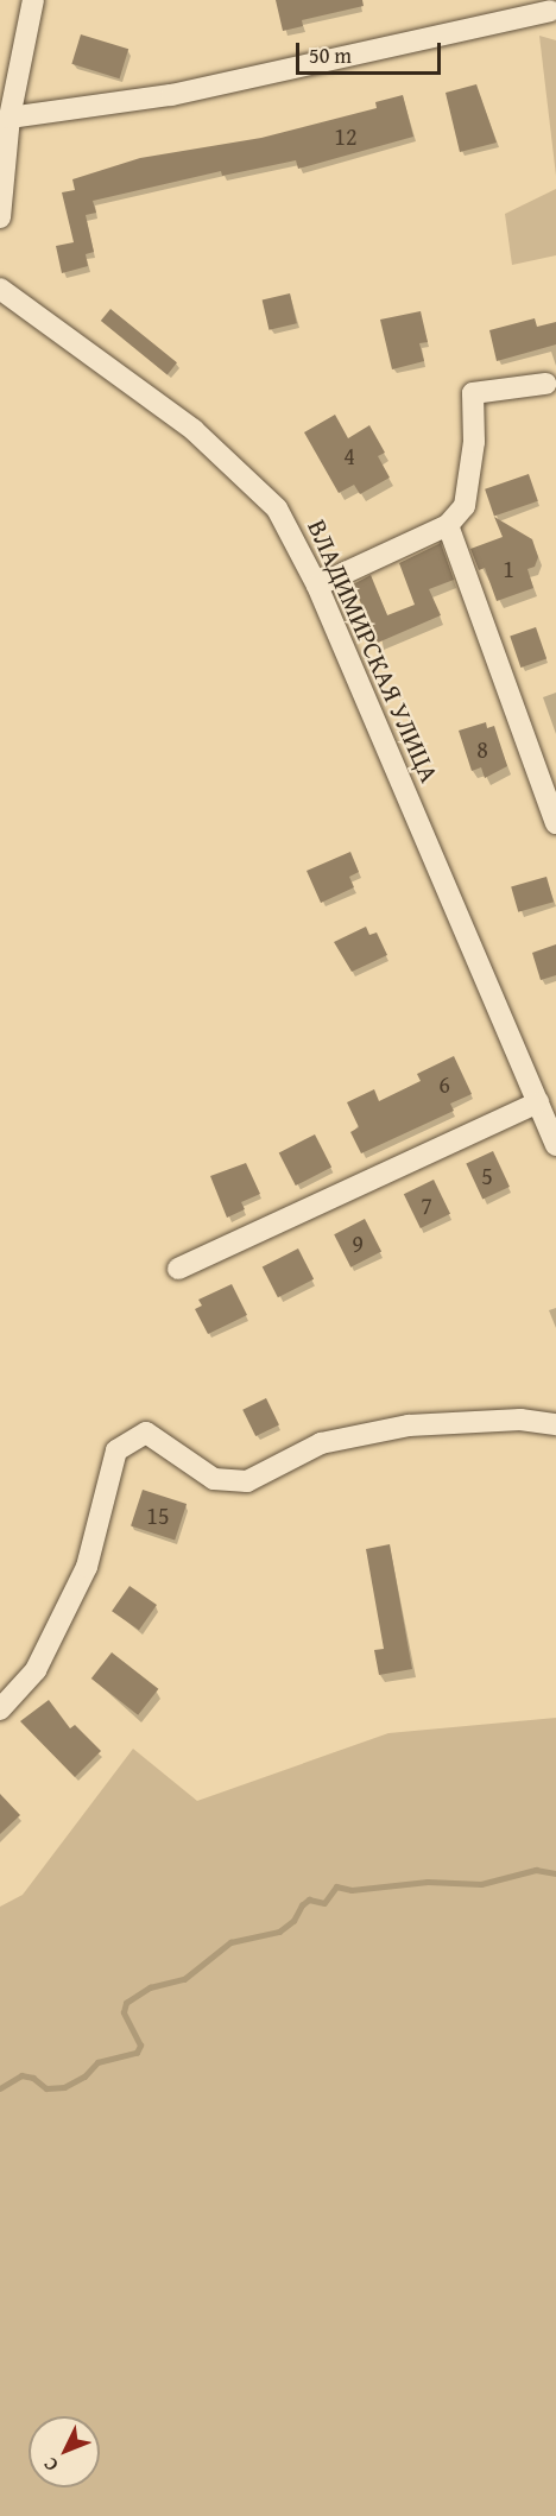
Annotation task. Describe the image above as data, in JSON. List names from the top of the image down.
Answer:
{
  "streets": {
    "street": ["ВЛАДИМИРСКАЯ УЛИЦА"]
  },
  "house_numbers": [
    "12",
    "4",
    "1",
    "8",
    "6",
    "5",
    "7",
    "9",
    "15"
  ],
  "scale_bar": "50 m",
  "north": "bottom left"
}
